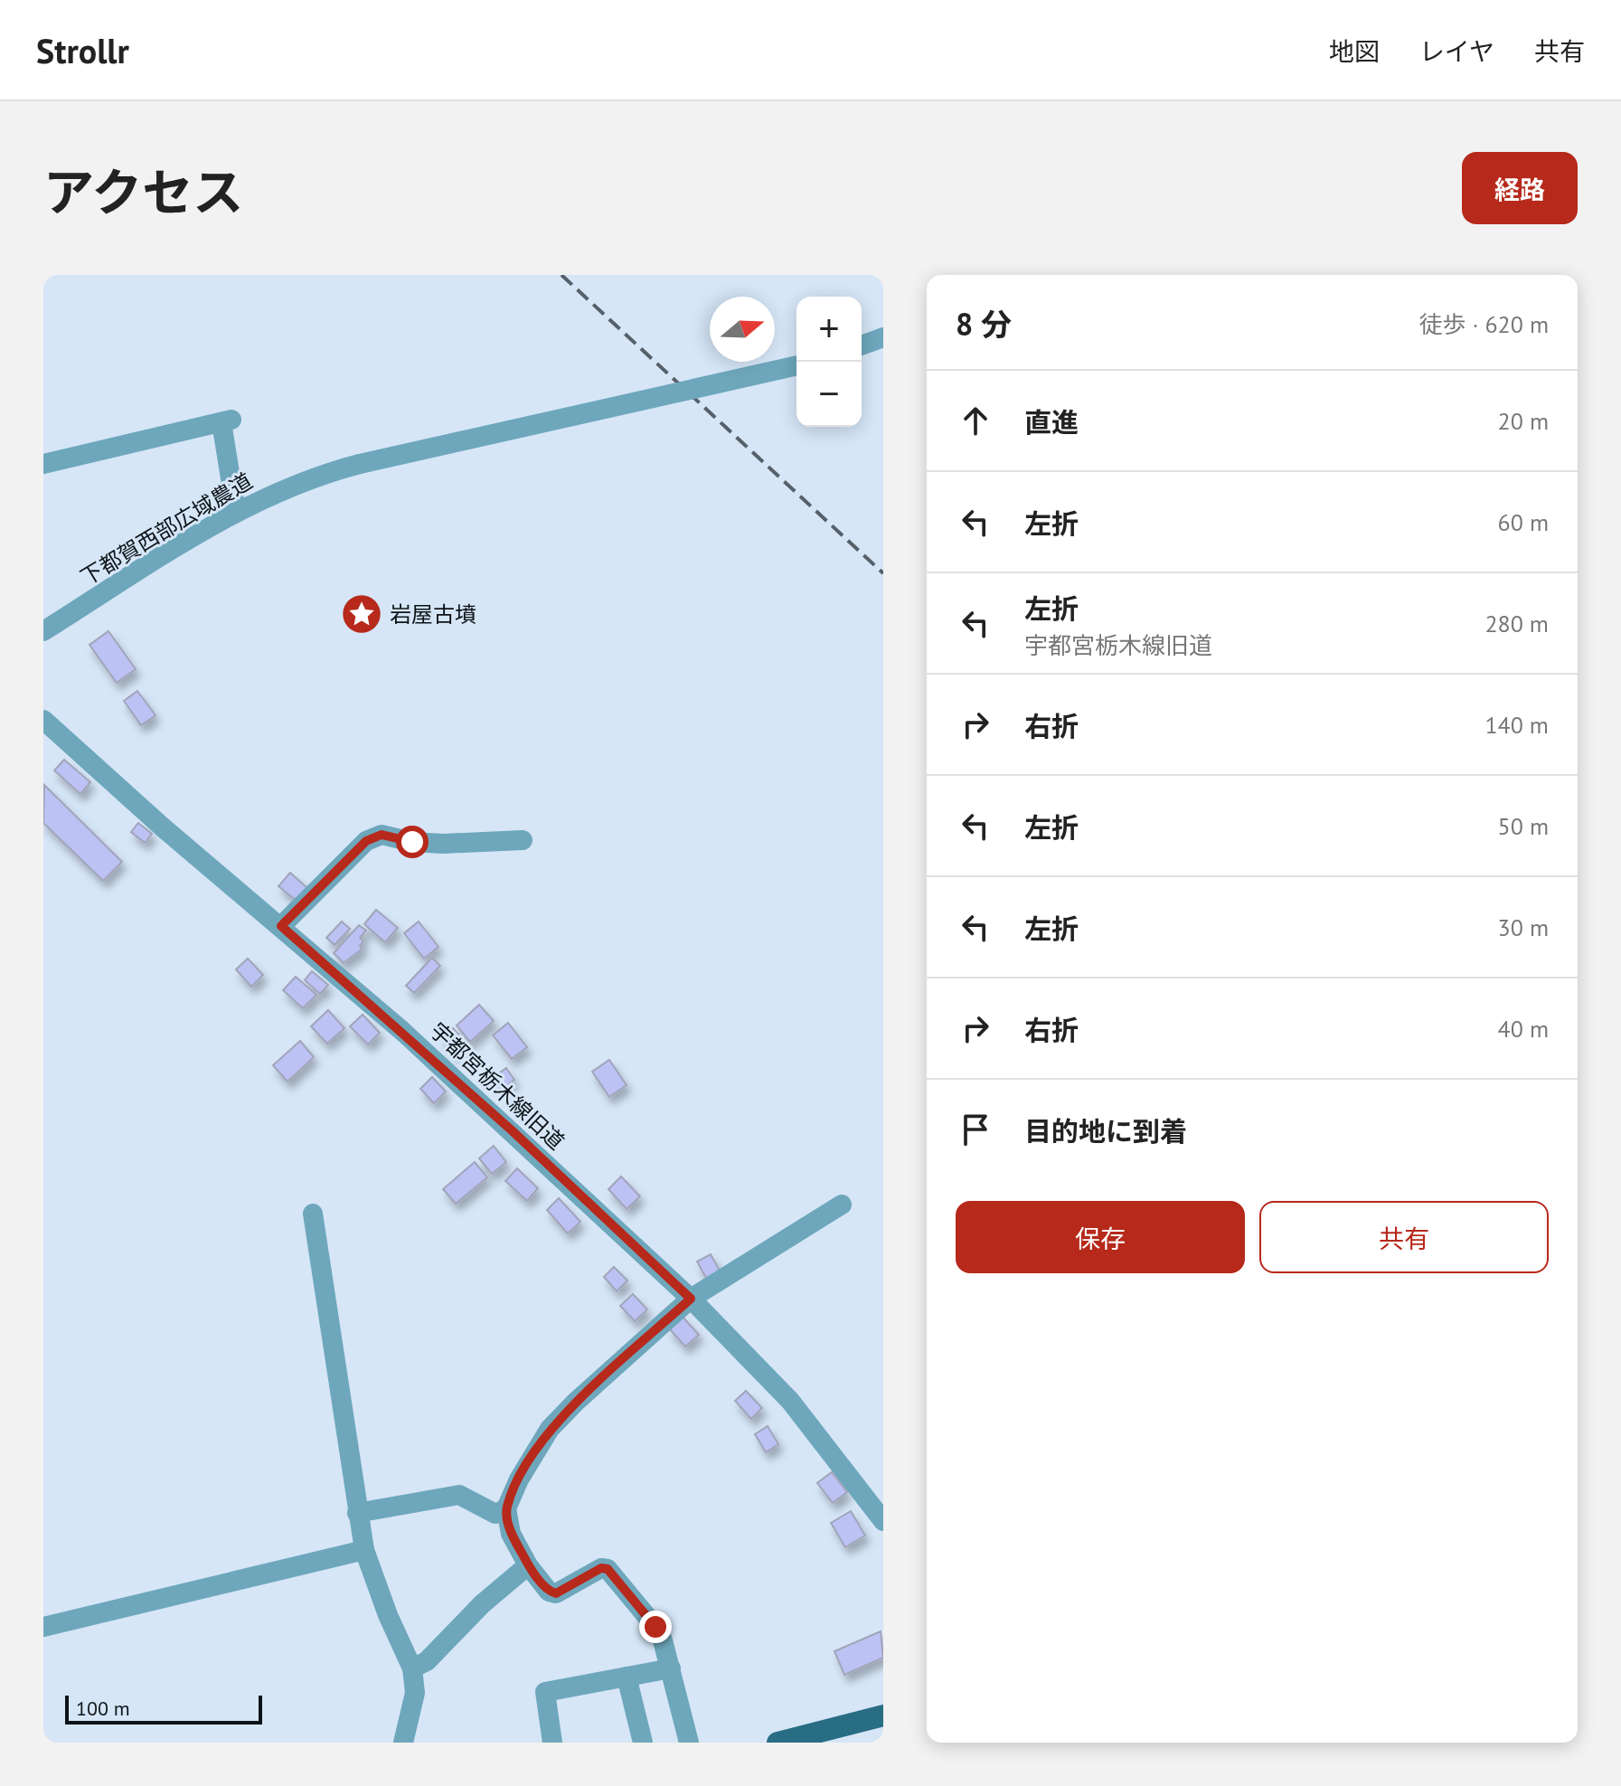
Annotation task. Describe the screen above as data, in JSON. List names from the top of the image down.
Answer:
{
  "streets": {
    "street": ["下都賀西部広域農道", "宇都宮栃木線旧道"]
  },
  "places": {
    "place": ["岩屋古墳"]
  },
  "scale_bar": "100 m",
  "north": "right",
  "page": {
    "header": "Strollr",
    "nav": ["地図", "レイヤ", "共有"],
    "title": "アクセス",
    "buttons": [
      "経路",
      ["保存", "共有"]
    ],
    "heading": ["8 分", "徒歩 · 620 m"],
    "map_buttons": ["+", "−"],
    "list": [
      ["直進", "20 m"],
      ["左折", "60 m"],
      ["左折", "宇都宮栃木線旧道", "280 m"],
      ["右折", "140 m"],
      ["左折", "50 m"],
      ["左折", "30 m"],
      ["右折", "40 m"],
      "目的地に到着"
    ],
    "scale": "100 m"
  }
}
